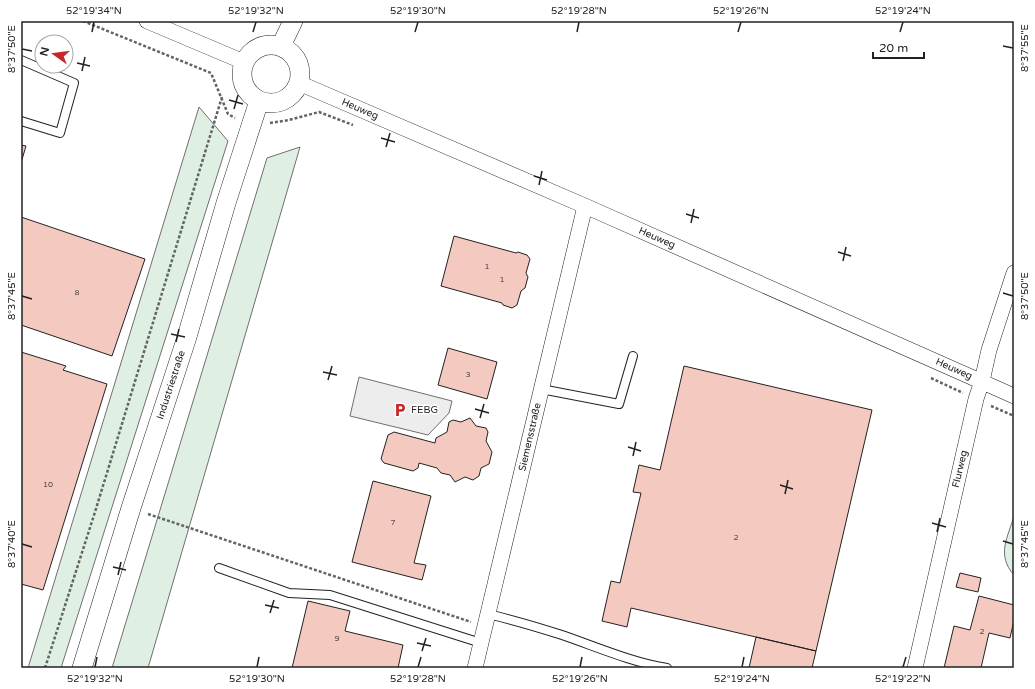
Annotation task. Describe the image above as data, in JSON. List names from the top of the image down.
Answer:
{
  "streets": {
    "street": [
      "Heuweg",
      "Industriestraße",
      "Siemensstraße",
      "Flurweg"
    ]
  },
  "crossings": [
    ["Heuweg", "Industriestraße"],
    ["Heuweg", "Siemensstraße"],
    ["Heuweg", "Flurweg"]
  ],
  "places": {
    "parking": ["FEBG"]
  },
  "house_numbers": [
    "1",
    "1",
    "8",
    "3",
    "10",
    "7",
    "2",
    "2",
    "9"
  ],
  "scale_bar": "20 m",
  "north": "left",
  "coordinates": [
    "52°19'34\"N",
    "52°19'32\"N",
    "52°19'30\"N",
    "52°19'28\"N",
    "52°19'26\"N",
    "52°19'24\"N",
    "8°37'55\"E",
    "8°37'50\"E",
    "8°37'45\"E",
    "8°37'40\"E",
    "52°19'22\"N"
  ]
}
